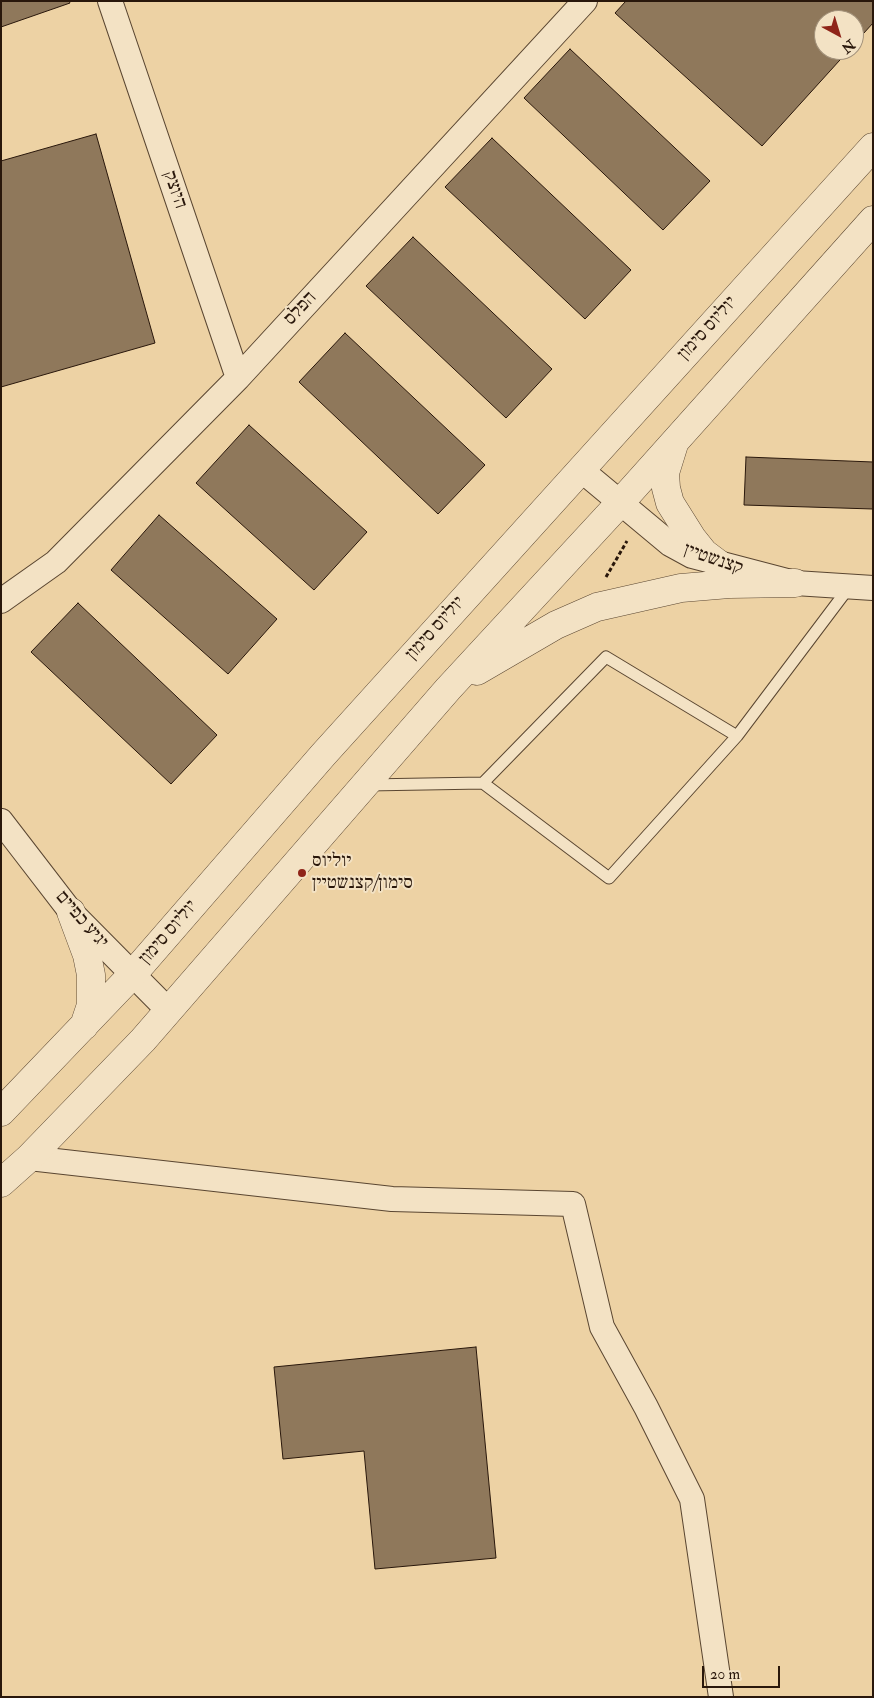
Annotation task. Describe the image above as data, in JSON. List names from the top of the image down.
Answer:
{
  "streets": {
    "street": [
      "היוצק",
      "הפלס",
      "יוליוס סימון",
      "קצנשטיין",
      "יגיע כפיים"
    ]
  },
  "crossings": [
    ["היוצק", "הפלס"],
    ["יוליוס סימון", "קצנשטיין"],
    ["יוליוס סימון", "יגיע כפיים"]
  ],
  "places": ["יוליוס סימון/קצנשטיין"],
  "scale_bar": "20 m",
  "north": "bottom right"
}
